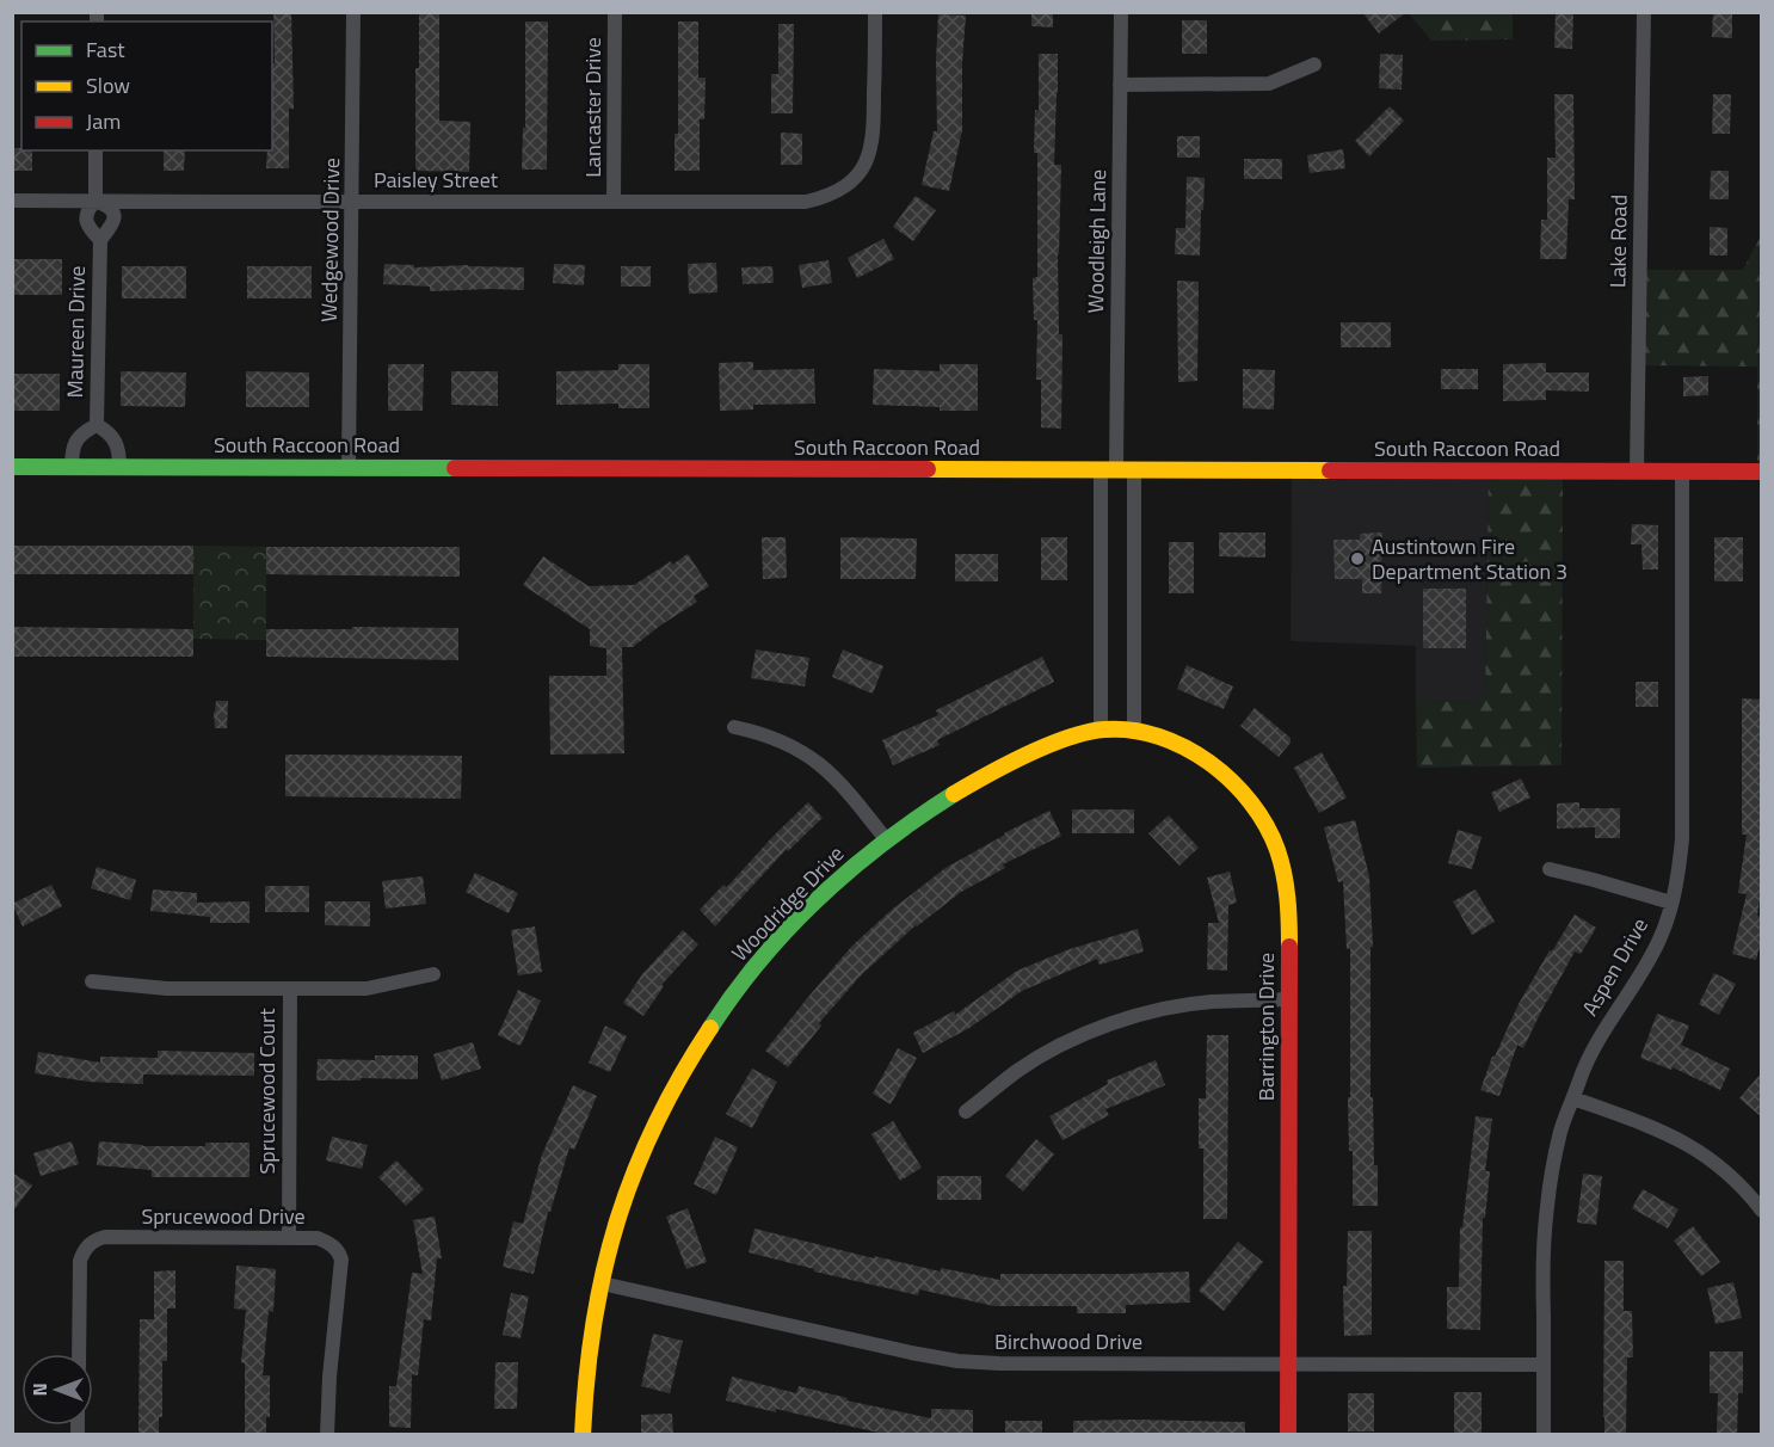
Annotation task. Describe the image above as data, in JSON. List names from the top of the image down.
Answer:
{
  "streets": {
    "street": [
      "Lancaster Drive",
      "Paisley Street",
      "Wedgewood Drive",
      "Woodleigh Lane",
      "Lake Road",
      "Maureen Drive",
      "South Raccoon Road",
      "Woodridge Drive",
      "Aspen Drive",
      "Barrington Drive",
      "Sprucewood Court",
      "Sprucewood Drive",
      "Birchwood Drive"
    ]
  },
  "crossings": [
    ["Lancaster Drive", "Paisley Street"],
    ["Paisley Street", "Wedgewood Drive"],
    ["Paisley Street", "Maureen Drive"],
    ["Wedgewood Drive", "South Raccoon Road"],
    ["Woodleigh Lane", "South Raccoon Road"],
    ["Lake Road", "South Raccoon Road"],
    ["Maureen Drive", "South Raccoon Road"],
    ["South Raccoon Road", "Aspen Drive"],
    ["Woodridge Drive", "Barrington Drive"],
    ["Woodridge Drive", "Birchwood Drive"],
    ["Aspen Drive", "Birchwood Drive"],
    ["Barrington Drive", "Birchwood Drive"],
    ["Sprucewood Court", "Sprucewood Drive"]
  ],
  "places": ["Austintown Fire Department Station 3"],
  "legend": ["Fast", "Slow", "Jam"],
  "north": "left"
}
